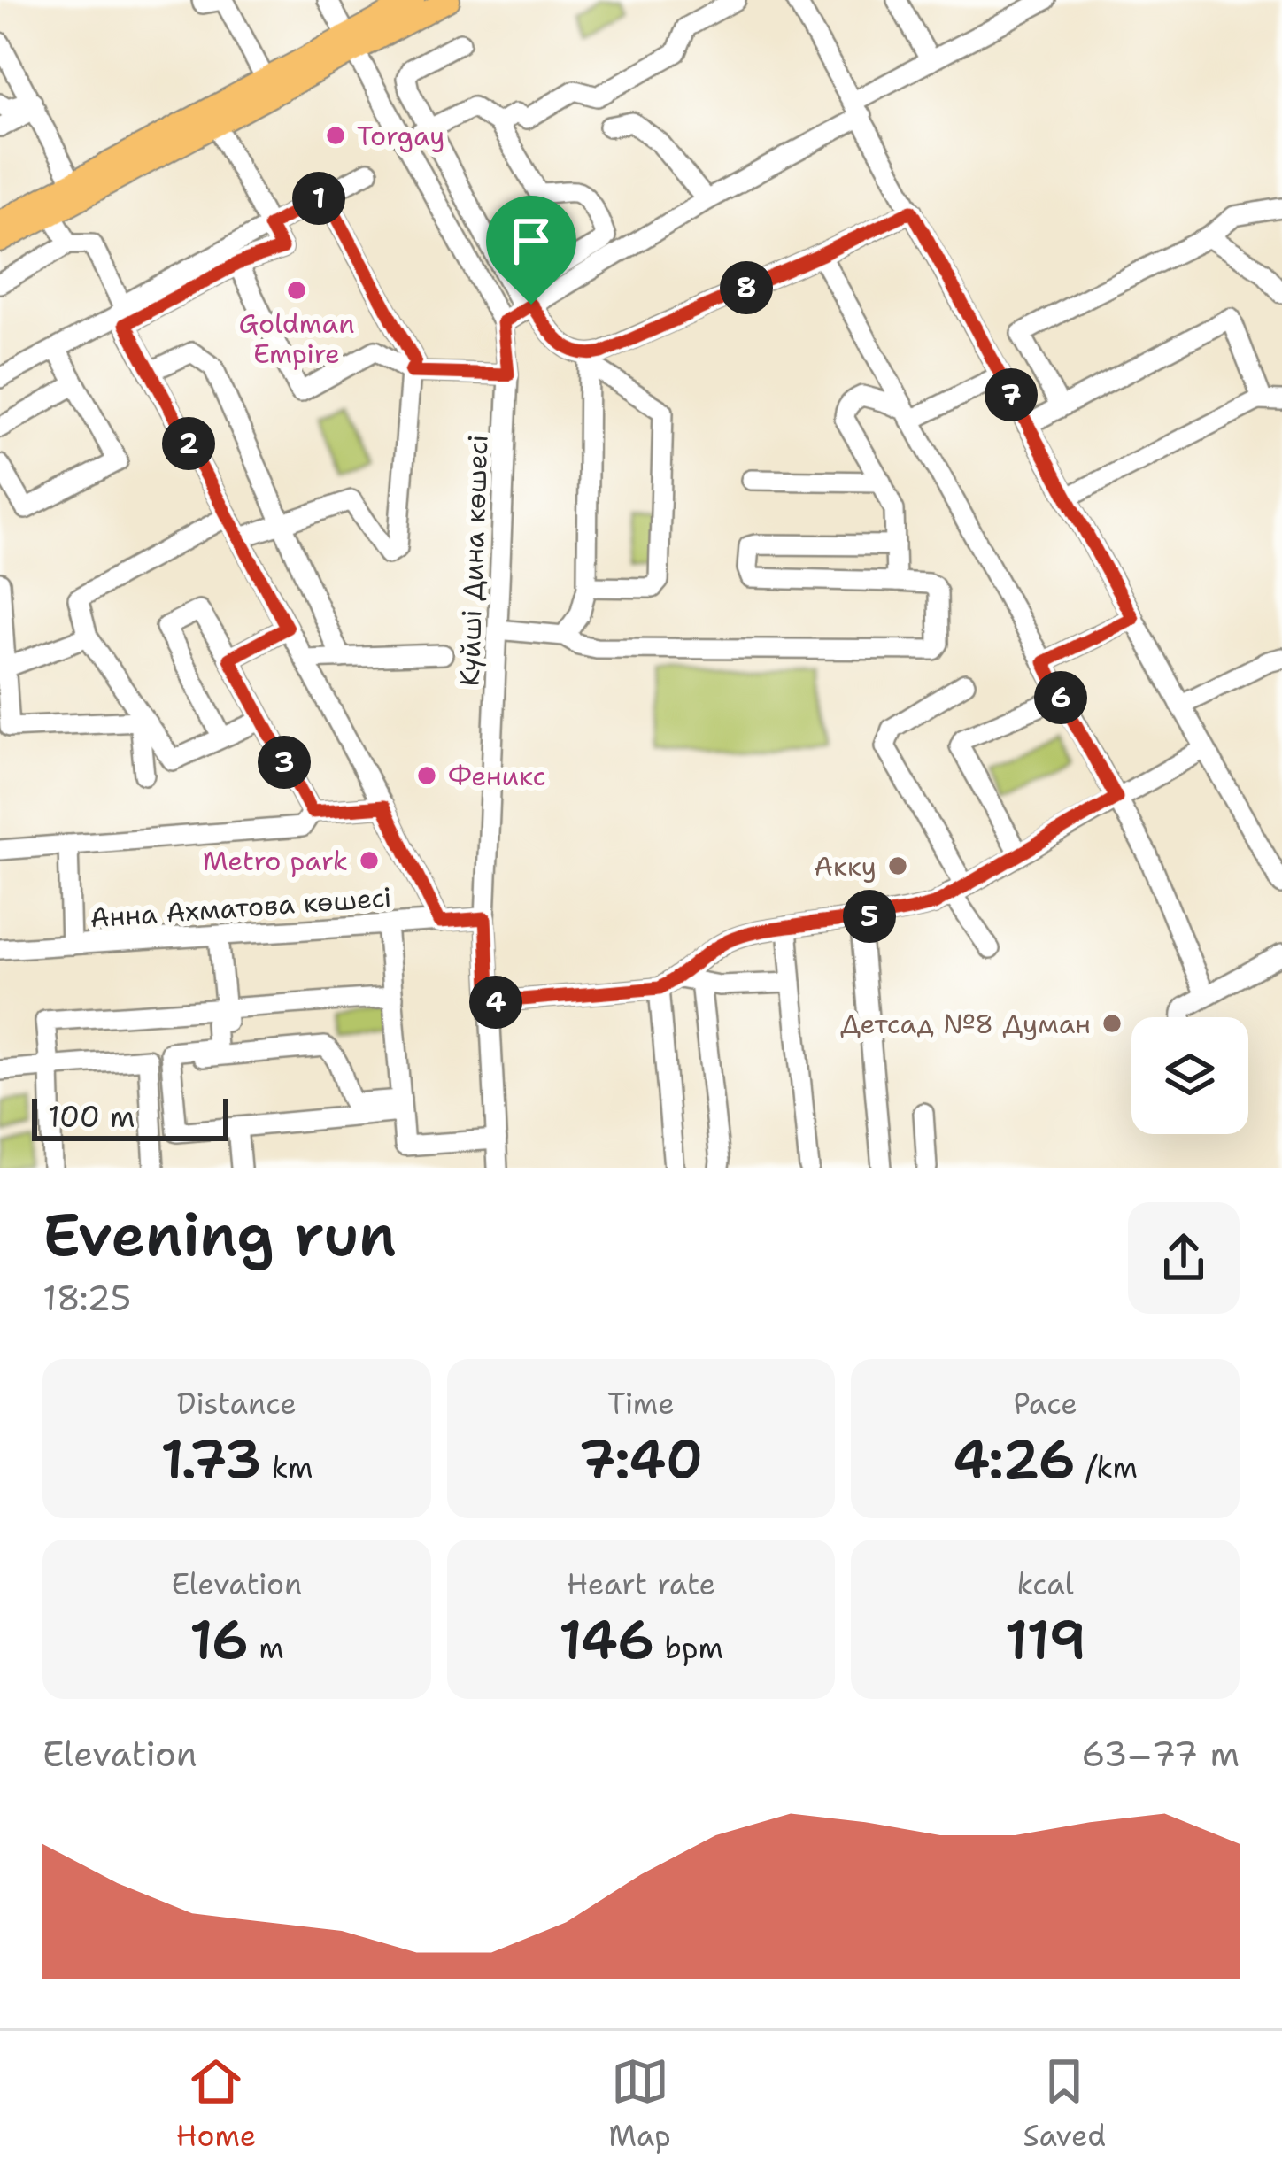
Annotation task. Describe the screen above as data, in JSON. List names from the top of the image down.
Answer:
{
  "streets": {
    "street": ["Күйші Дина көшесі", "Анна Ахматова көшесі"]
  },
  "crossings": [
    ["Күйші Дина көшесі", "Анна Ахматова көшесі"]
  ],
  "places": [
    "Torgay",
    "Goldman Empire",
    "Феникс",
    "Metro park",
    "Акку",
    "Детсад №8 Думан"
  ],
  "scale_bar": "100 m",
  "page": {
    "pins": [
      "1",
      "8",
      "7",
      "2",
      "6",
      "3",
      "5",
      "4"
    ],
    "scale": "100 m",
    "heading": ["Evening run", "18:25"],
    "stats": [
      ["Distance", "1.73 km"],
      ["Time", "7:40"],
      ["Pace", "4:26 /km"],
      ["Elevation", "16 m"],
      ["Heart rate", "146 bpm"],
      ["kcal", "119"]
    ],
    "chart": ["Elevation", "63–77 m"],
    "tabs": ["Home", "Map", "Saved"]
  }
}
